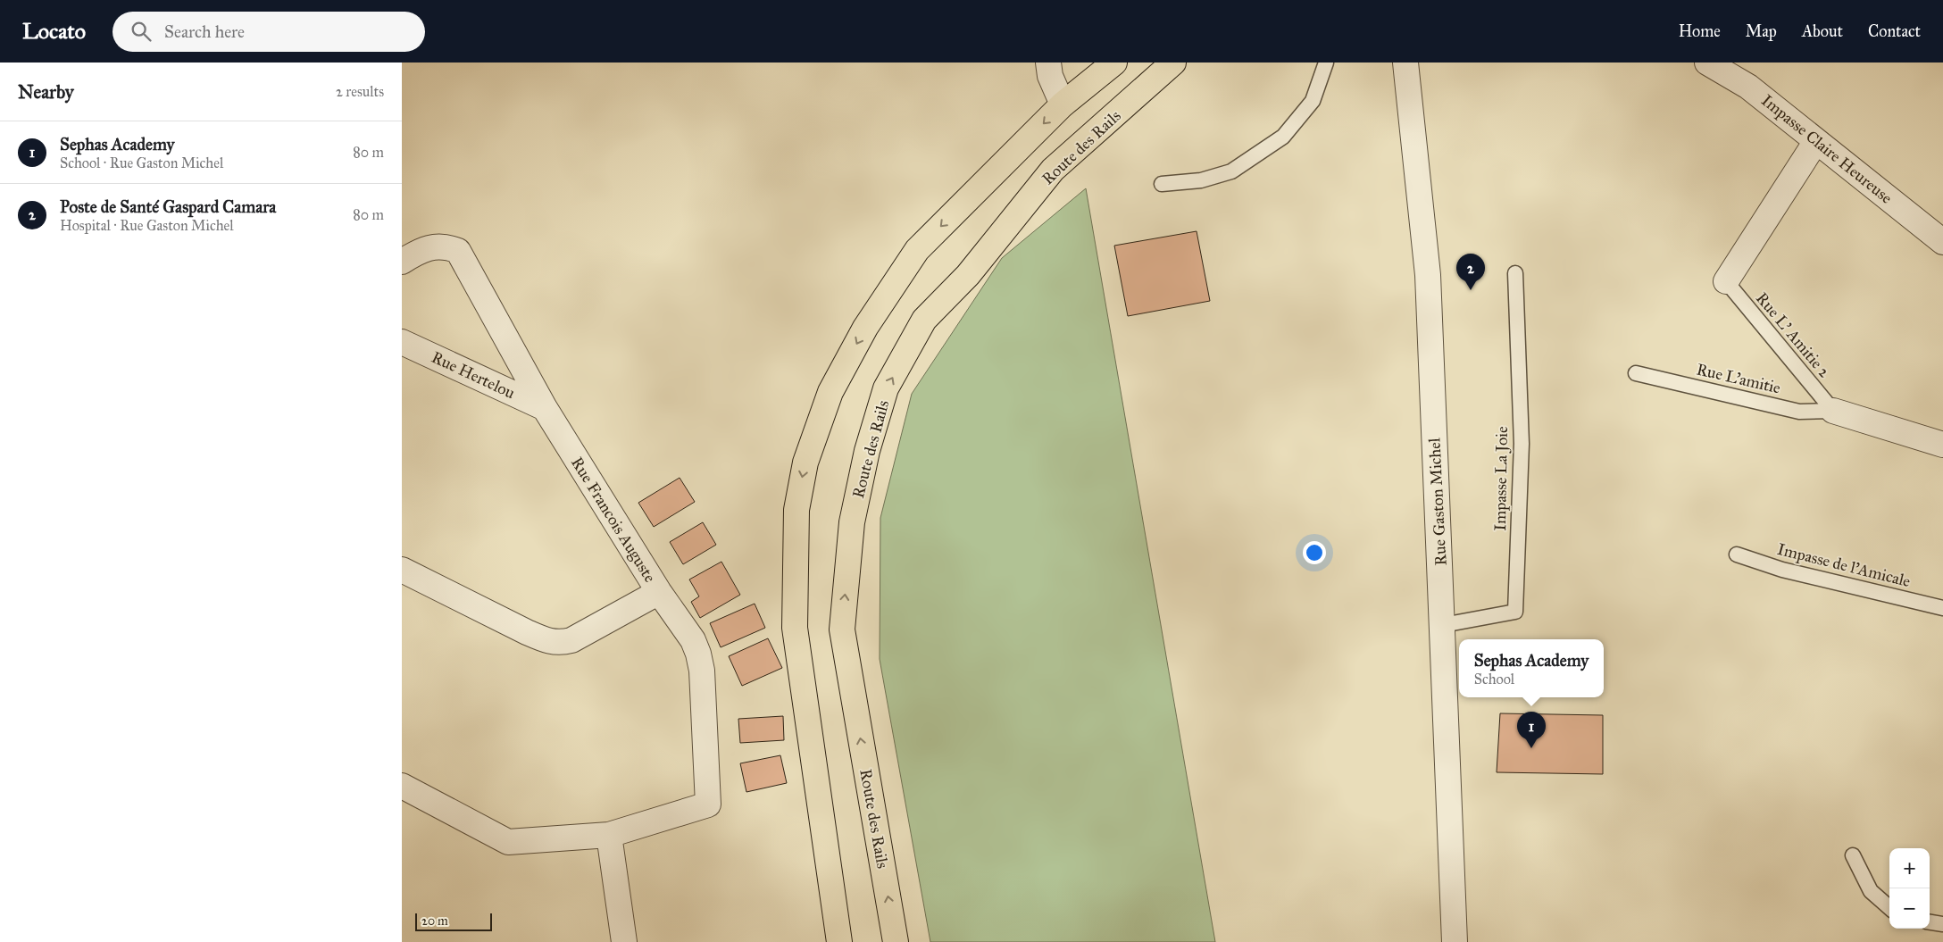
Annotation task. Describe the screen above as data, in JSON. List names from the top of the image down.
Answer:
{
  "streets": {
    "main road": ["Route des Rails"],
    "street": [
      "Impasse Claire Heureuse",
      "Rue Hertelou",
      "Rue Gaston Michel",
      "Rue Francois Auguste"
    ],
    "lane": [
      "Rue L' Amitie 2",
      "Rue L'amitie",
      "Impasse La Joie",
      "Impasse de l'Amicale"
    ]
  },
  "crossings": [
    ["Rue L' Amitie 2", "Rue L'amitie"],
    ["Rue Hertelou", "Rue Francois Auguste"],
    ["Impasse La Joie", "Rue Gaston Michel"]
  ],
  "scale_bar": "20 m",
  "page": {
    "header": "Locato",
    "search": "Search here",
    "nav": [
      "Home",
      "Map",
      "About",
      "Contact"
    ],
    "heading": ["Nearby", "2 results"],
    "list": [
      {
        "mark": "1",
        "name": "Sephas Academy",
        "note": "School · Rue Gaston Michel",
        "value": "80 m"
      },
      {
        "mark": "2",
        "name": "Poste de Santé Gaspard Camara",
        "note": "Hospital · Rue Gaston Michel",
        "value": "80 m"
      }
    ],
    "pins": ["2", "1"],
    "popup": ["Sephas Academy", "School"],
    "map_buttons": ["+", "−"],
    "scale": "20 m"
  }
}
